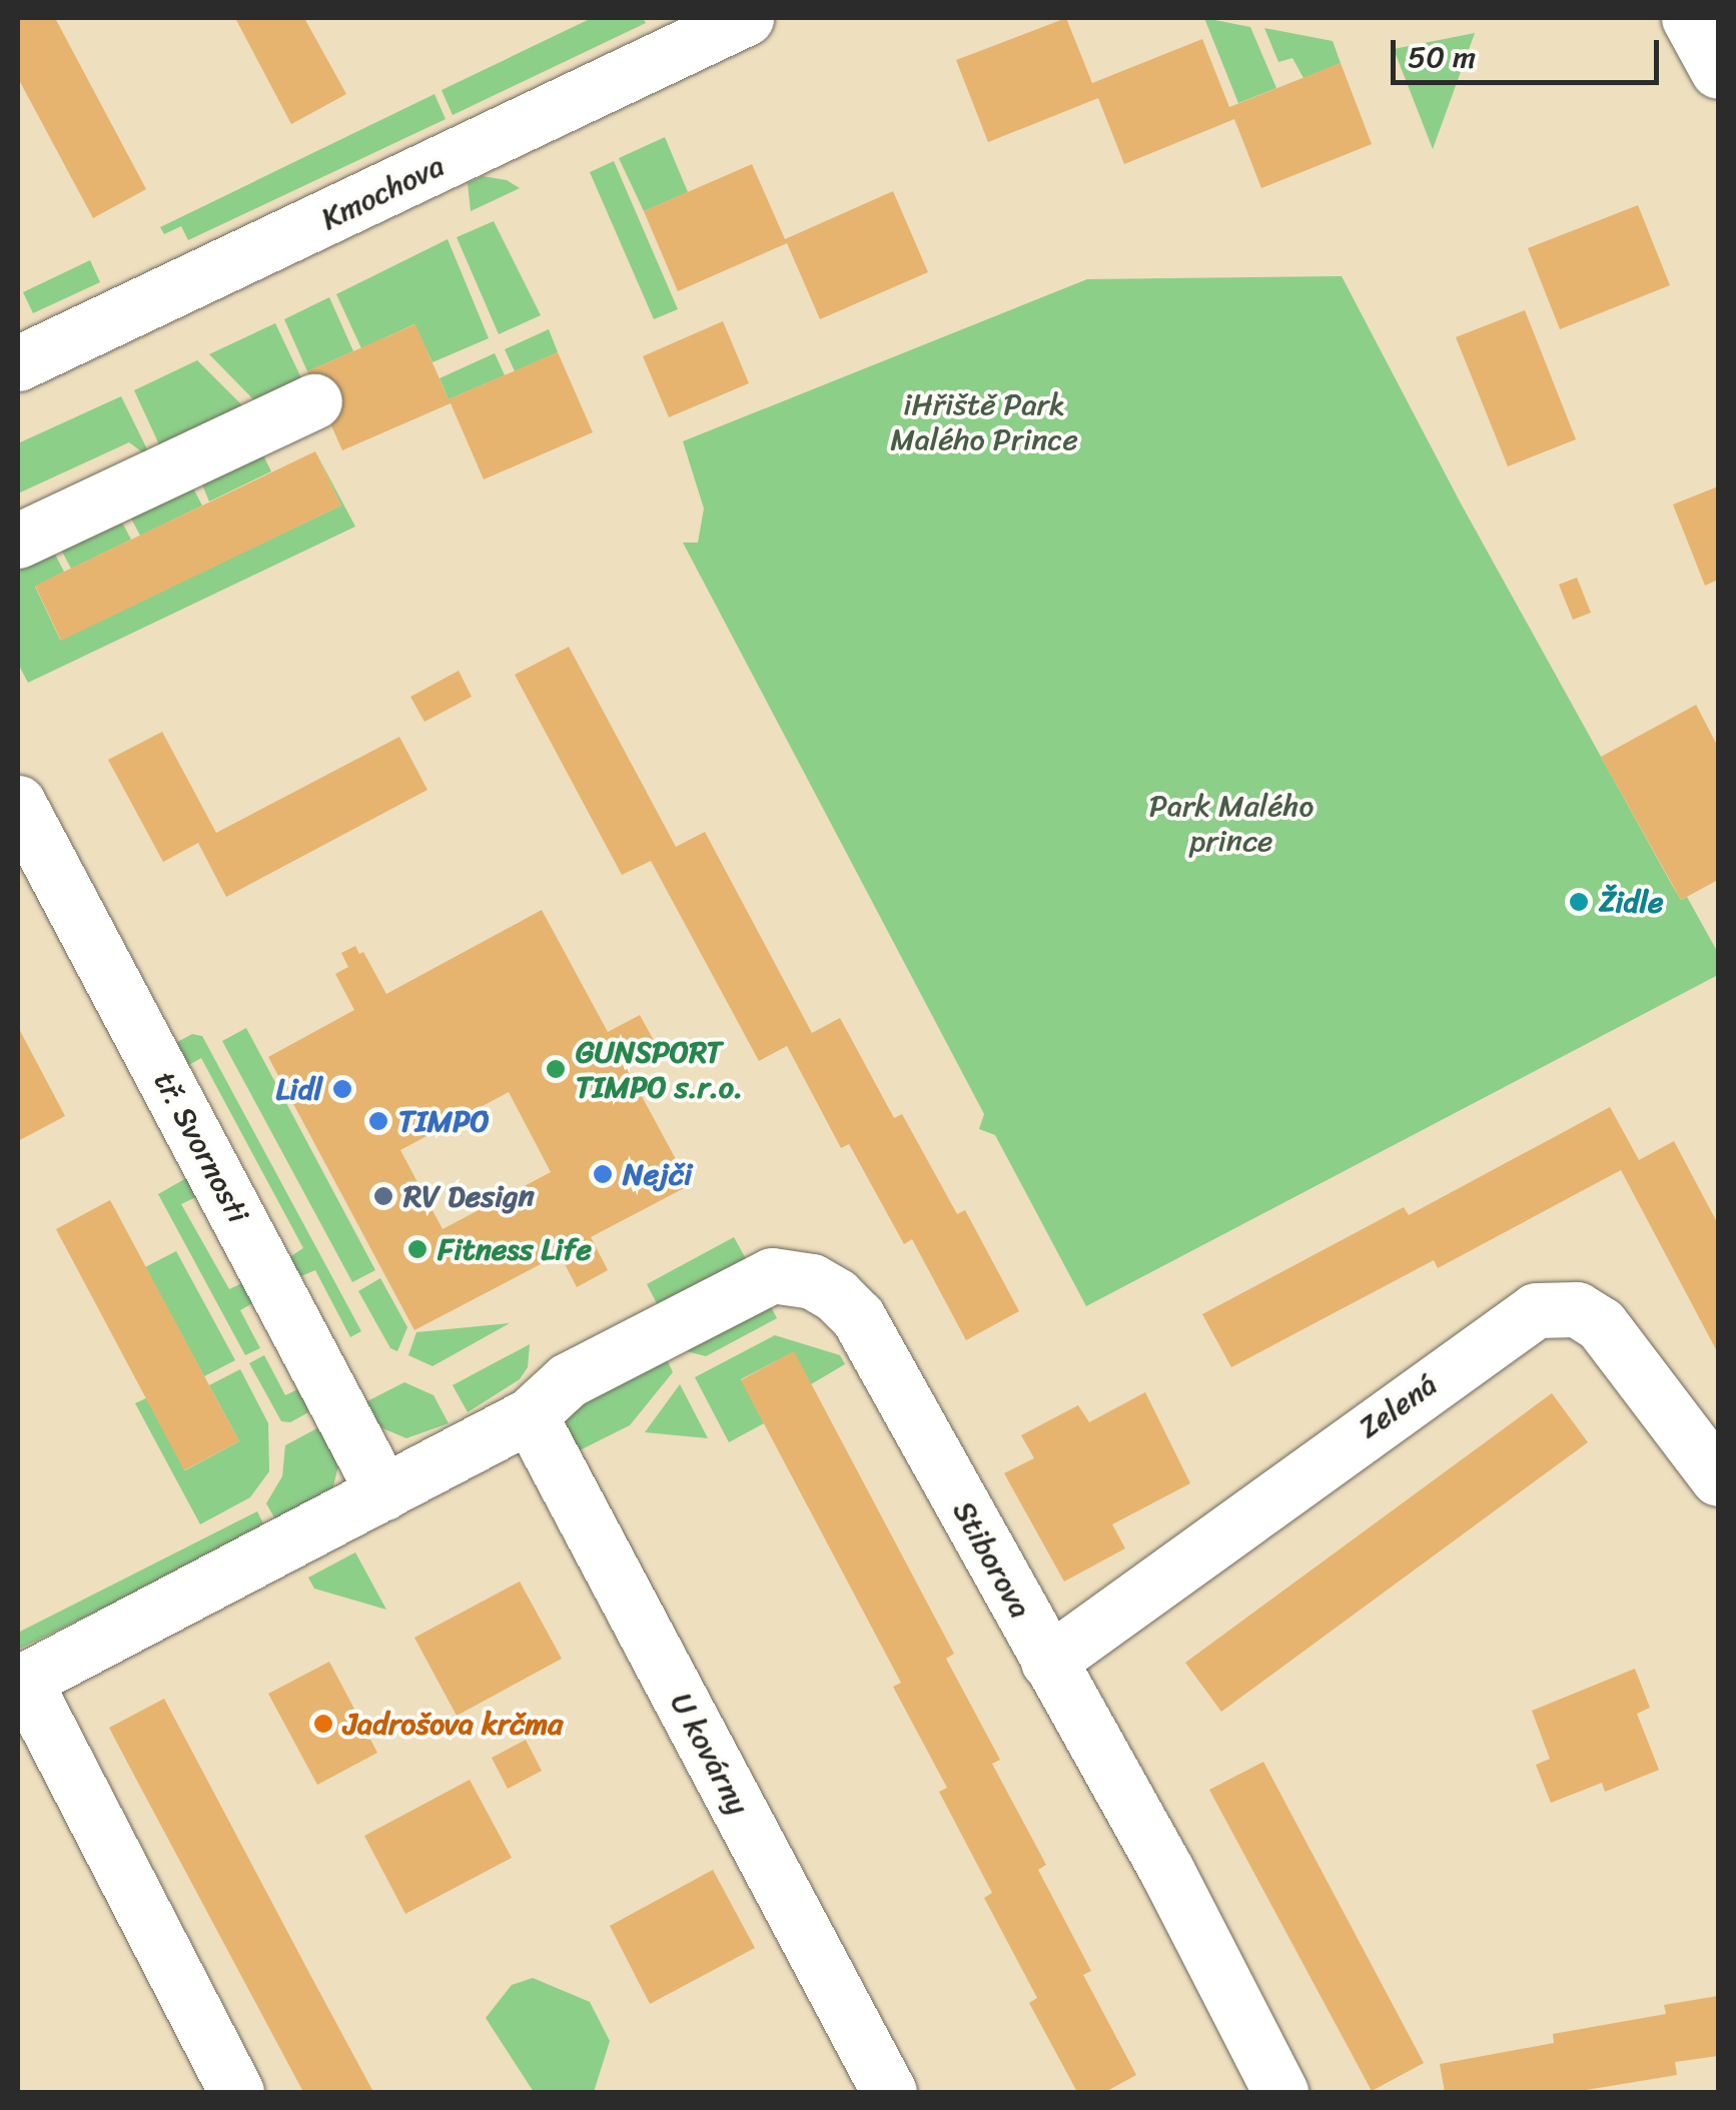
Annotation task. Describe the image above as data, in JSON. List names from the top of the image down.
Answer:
{
  "streets": {
    "street": [
      "Kmochova",
      "tř. Svornosti",
      "Zelená",
      "Stiborova",
      "U kovárny"
    ]
  },
  "crossings": [
    ["Zelená", "Stiborova"],
    ["Stiborova", "U kovárny"]
  ],
  "parks": ["iHřiště Park Malého Prince", "Park Malého prince"],
  "places": [
    "Židle",
    "GUNSPORT TIMPO s.r.o.",
    "Lidl",
    "TIMPO",
    "Nejči",
    "RV Design",
    "Fitness Life",
    "Jadrošova krčma"
  ],
  "scale_bar": "50 m"
}
